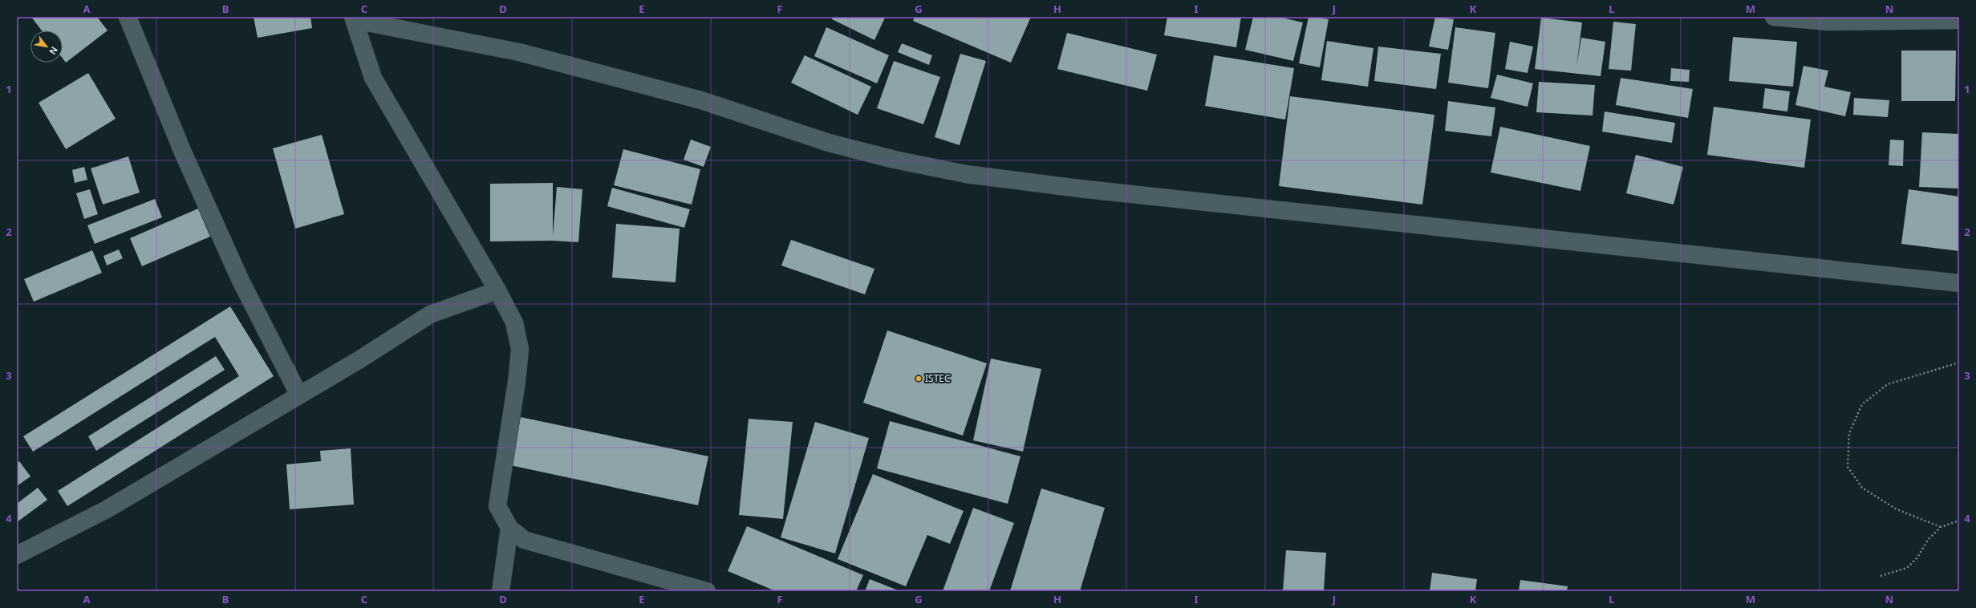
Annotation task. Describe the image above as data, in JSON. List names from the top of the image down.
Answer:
{
  "places": ["ISTEC"],
  "north": "bottom right",
  "grid": {
    "columns": [
      "A",
      "B",
      "C",
      "D",
      "E",
      "F",
      "G",
      "H",
      "I",
      "J",
      "K",
      "L",
      "M",
      "N"
    ],
    "rows": [
      "1",
      "2",
      "3",
      "4"
    ]
  }
}
